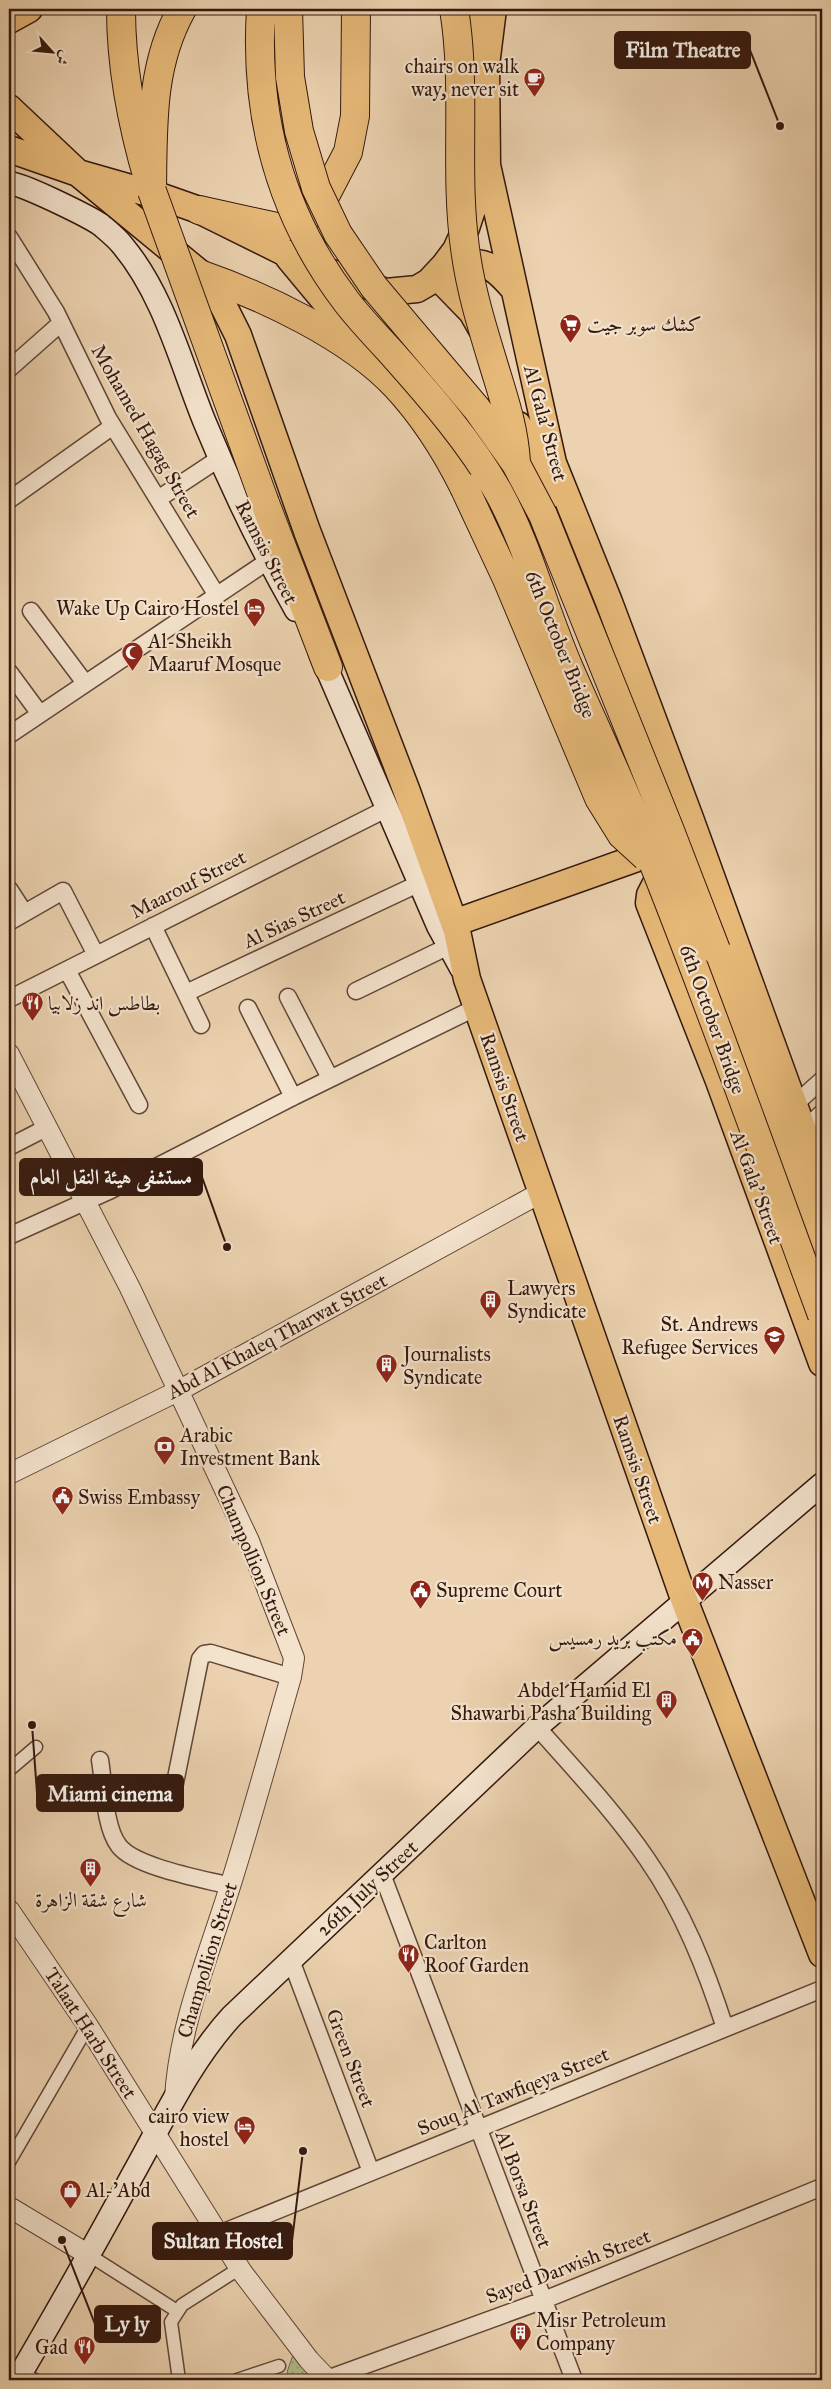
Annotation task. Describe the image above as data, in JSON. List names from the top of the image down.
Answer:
{
  "streets": {
    "highway": ["6th October Bridge"],
    "main road": ["Al Gala' Street", "Ramsis Street", "26th July Street"],
    "street": [
      "Mohamed Hagag Street",
      "Maarouf Street",
      "Al Sias Street",
      "Abd Al Khaleq Tharwat Street",
      "Champollion Street",
      "Talaat Harb Street",
      "Green Street",
      "Souq Al Tawfiqeya Street",
      "Al Borsa Street",
      "Sayed Darwish Street"
    ]
  },
  "crossings": [
    ["Al Gala' Street", "Ramsis Street"],
    ["Ramsis Street", "Maarouf Street"],
    ["Ramsis Street", "Al Sias Street"],
    ["Ramsis Street", "Abd Al Khaleq Tharwat Street"],
    ["Ramsis Street", "26th July Street"],
    ["Abd Al Khaleq Tharwat Street", "Champollion Street"],
    ["Champollion Street", "26th July Street"],
    ["26th July Street", "Talaat Harb Street"],
    ["26th July Street", "Green Street"],
    ["26th July Street", "Al Borsa Street"],
    ["Talaat Harb Street", "Souq Al Tawfiqeya Street"],
    ["Talaat Harb Street", "Sayed Darwish Street"],
    ["Green Street", "Souq Al Tawfiqeya Street"],
    ["Souq Al Tawfiqeya Street", "Al Borsa Street"],
    ["Al Borsa Street", "Sayed Darwish Street"]
  ],
  "places": {
    "cafe": ["chairs on walk way, never sit"],
    "other": [
      "Film Theatre",
      "مستشفى هيئة النقل العام",
      "Miami cinema",
      "Sultan Hostel",
      "Ly ly"
    ],
    "supermarket": ["كشك سوبر جيت"],
    "hotel": ["Wake Up Cairo Hostel", "cairo view hostel"],
    "mosque": ["Al-Sheikh Maaruf Mosque"],
    "restaurant": ["بطاطس اند زلابيا", "Carlton Roof Garden", "Gad"],
    "building": [
      "Lawyers Syndicate",
      "Journalists Syndicate",
      "Abdel Hamid El Shawarbi Pasha Building",
      "شارع شقة الزاهرة",
      "Misr Petroleum Company"
    ],
    "school or university": ["St. Andrews Refugee Services"],
    "bank": ["Arabic Investment Bank"],
    "public building": ["Swiss Embassy", "Supreme Court", "مكتب بريد رمسيس"],
    "metro station": ["Nasser"],
    "shop": ["Al-'Abd"]
  },
  "north": "bottom right"
}
